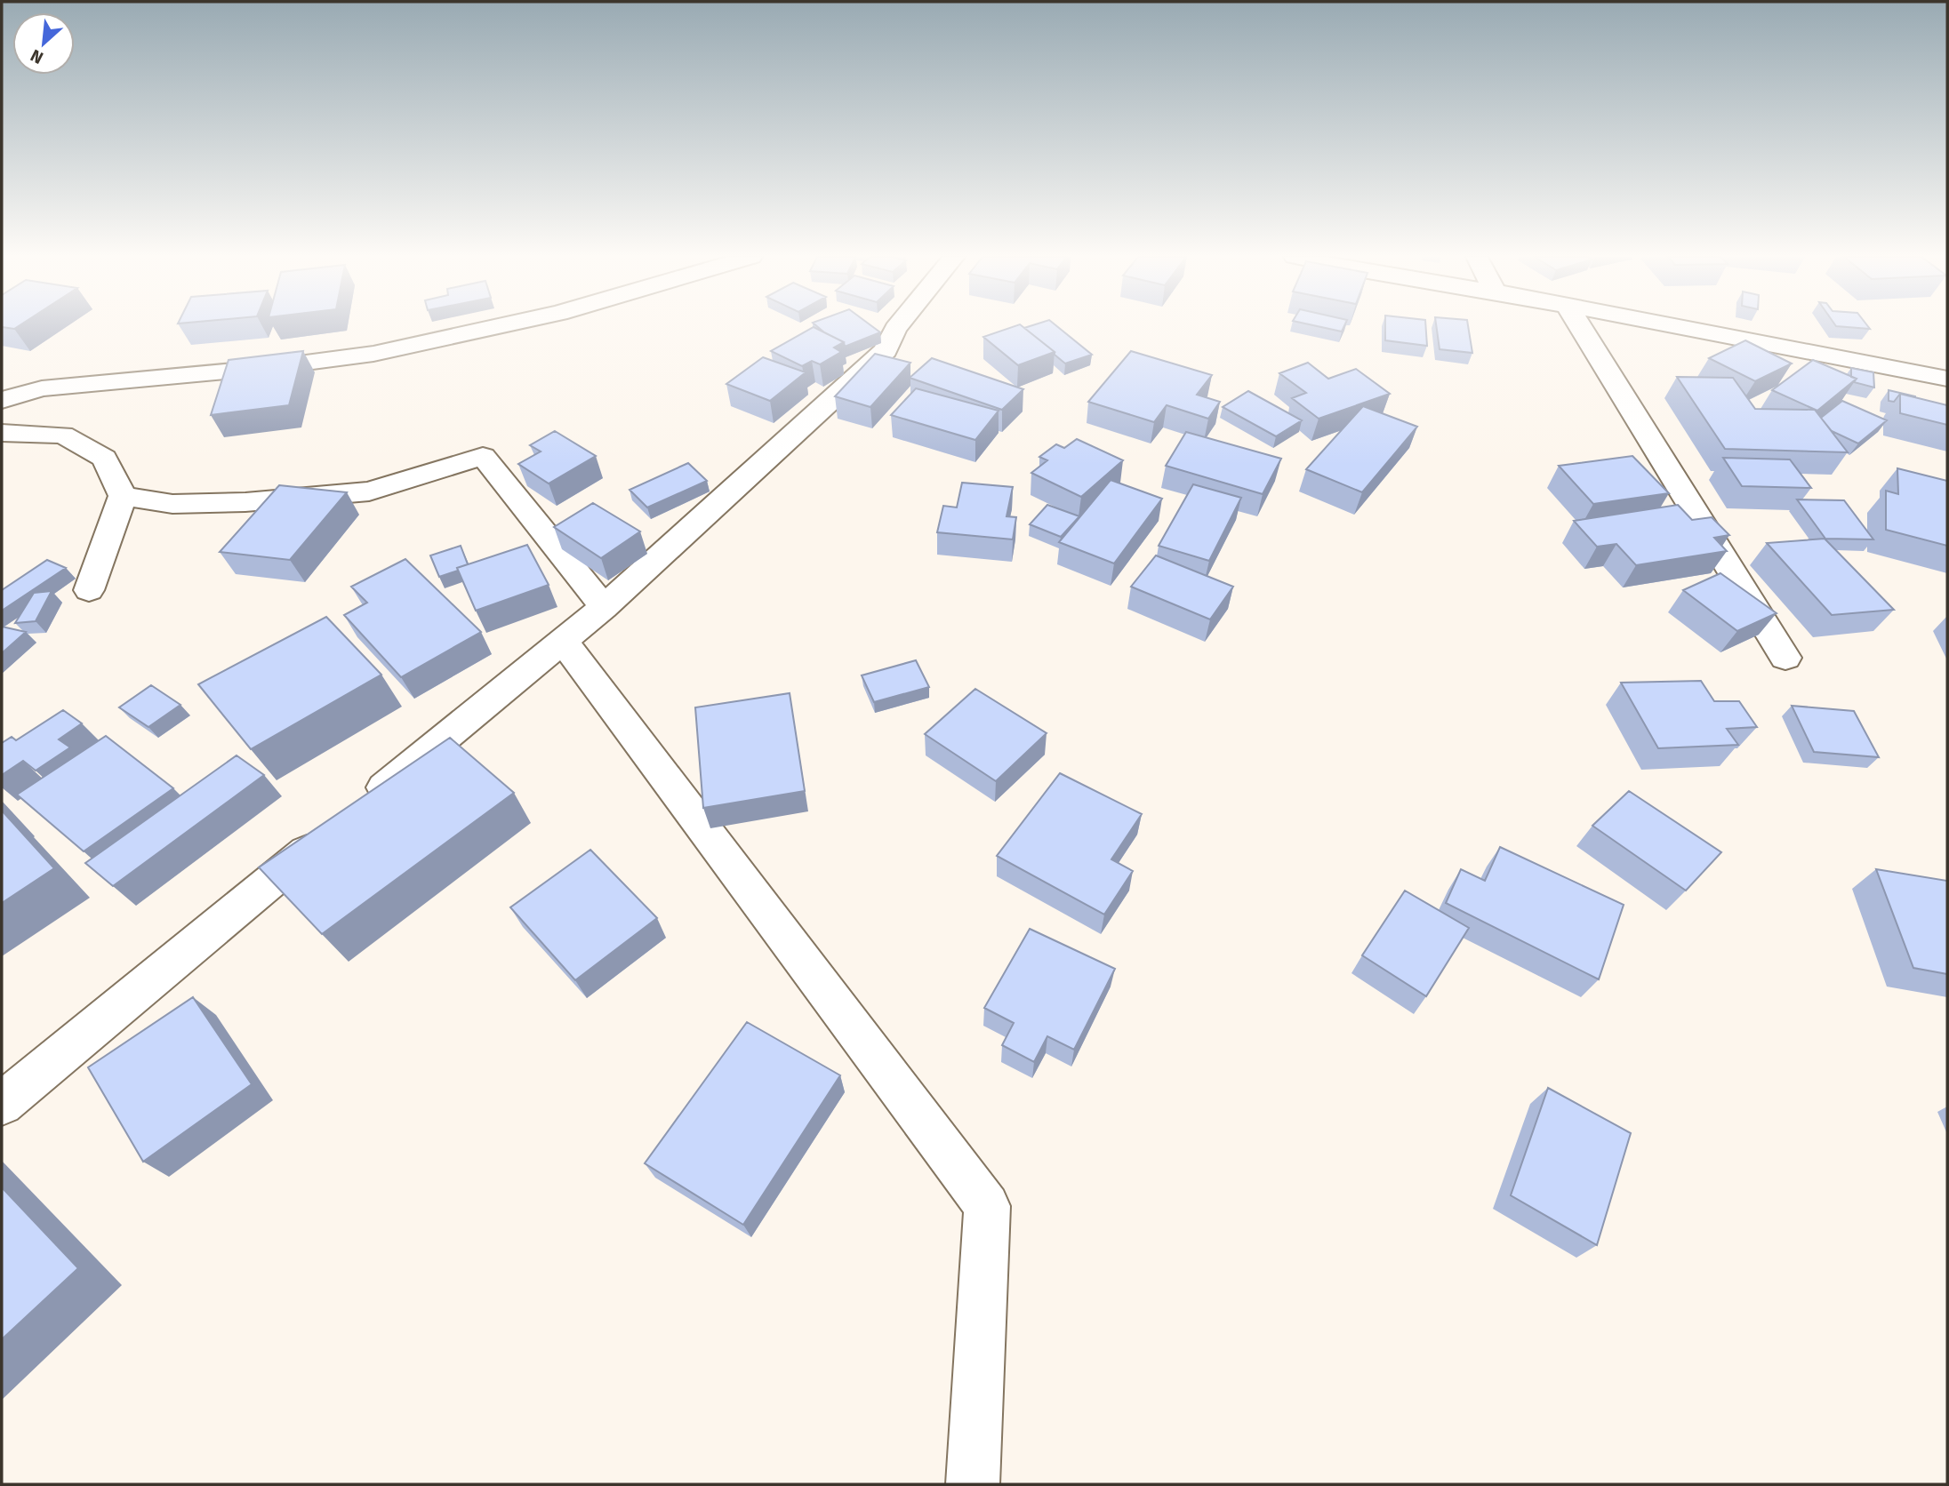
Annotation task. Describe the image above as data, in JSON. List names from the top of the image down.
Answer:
{
  "north": "bottom left"
}
